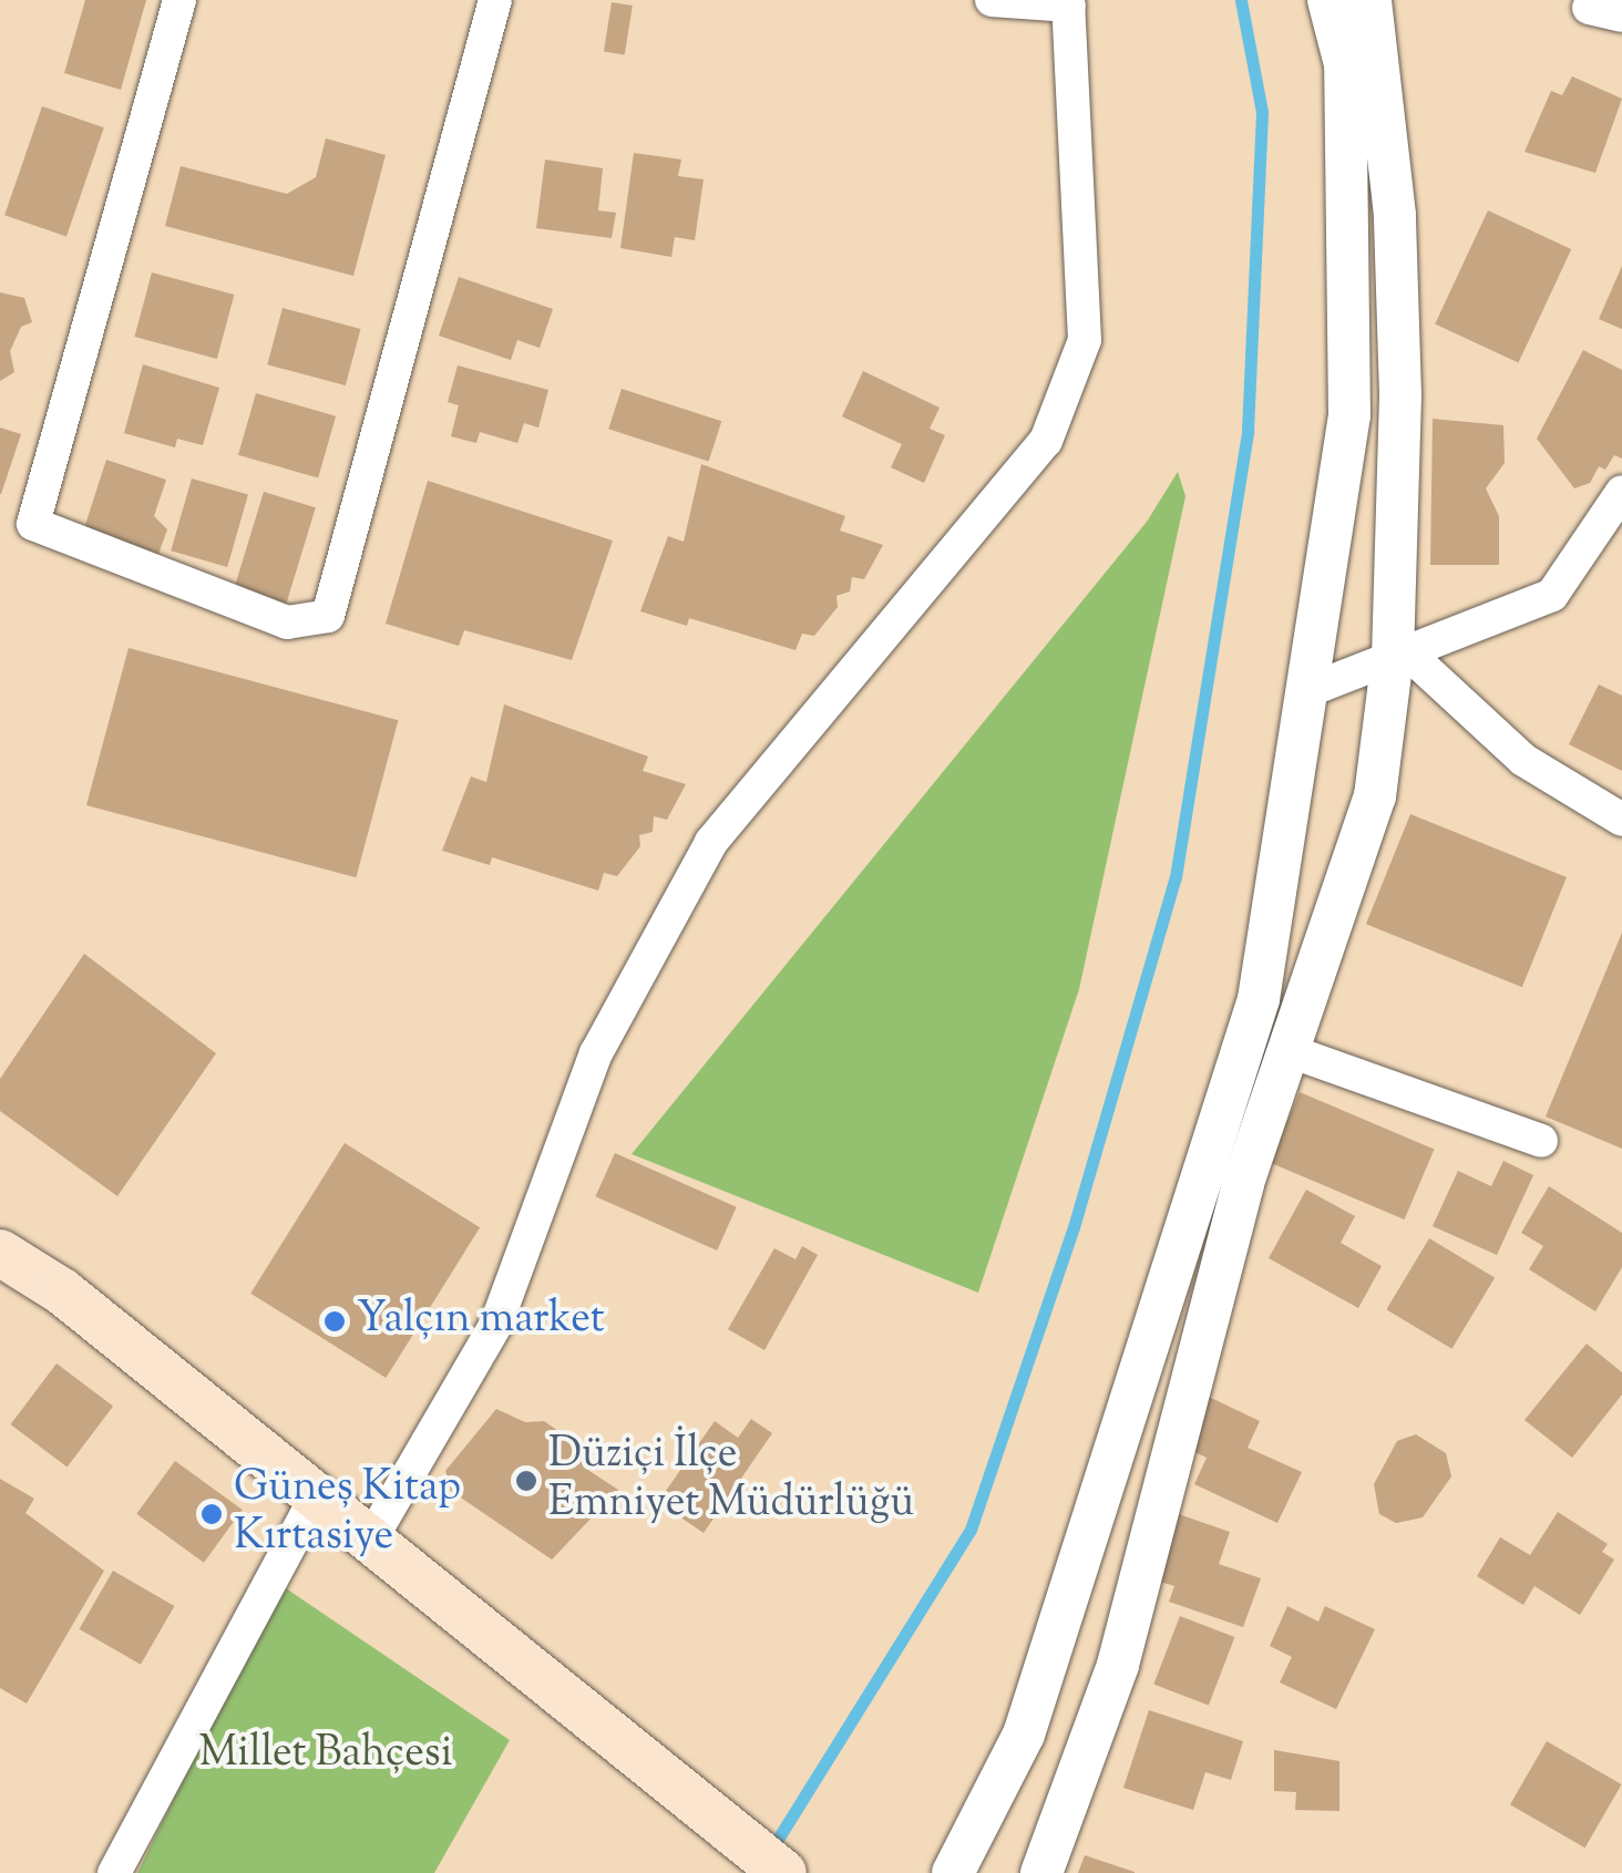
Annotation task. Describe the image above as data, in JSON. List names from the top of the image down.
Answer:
{
  "parks": ["Millet Bahçesi"],
  "places": ["Yalçın market", "Düziçi İlçe Emniyet Müdürlüğü", "Güneş Kitap Kırtasiye"]
}
